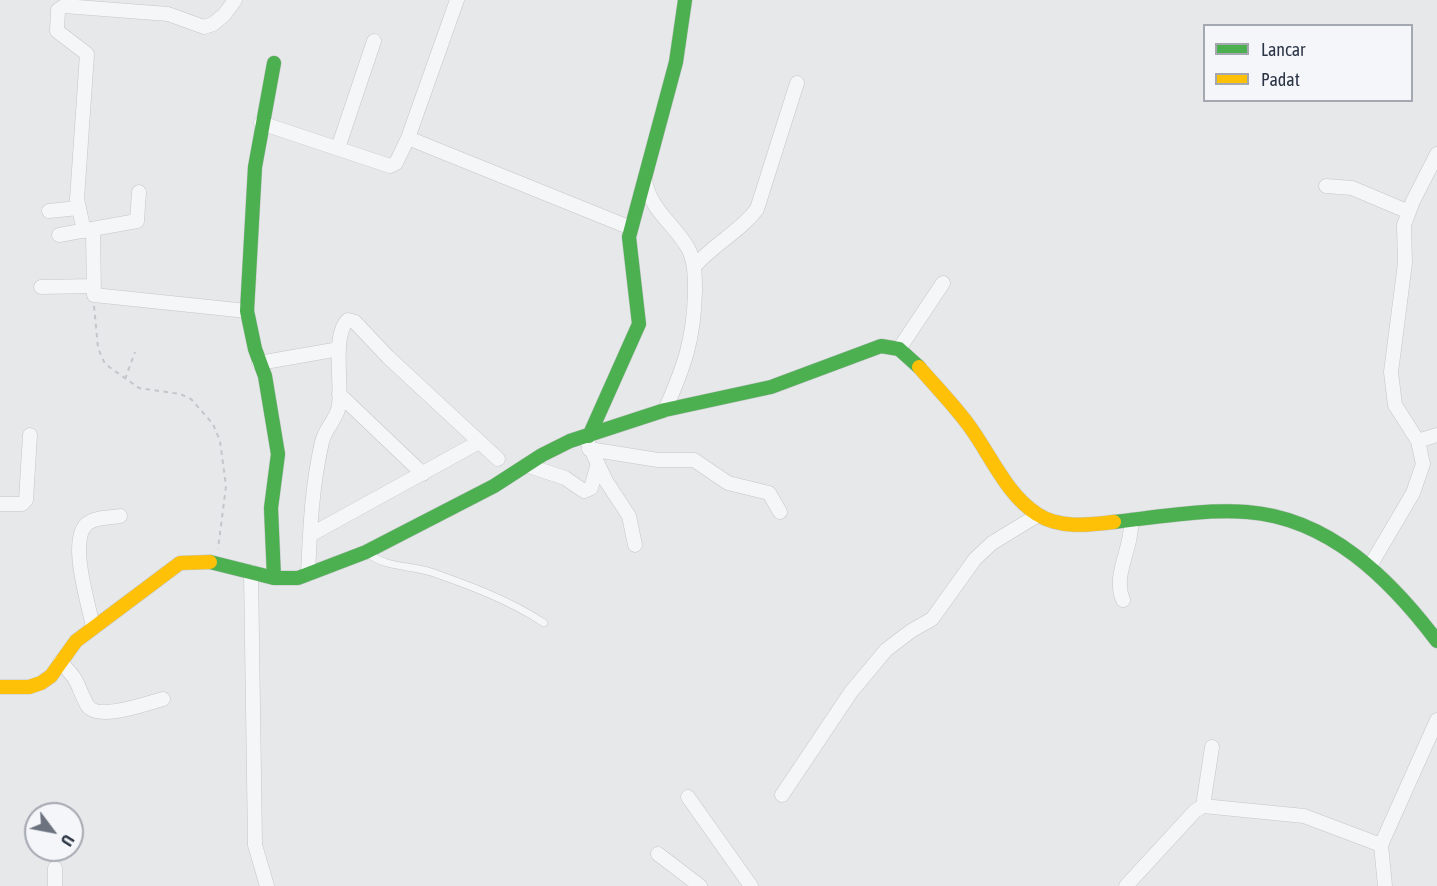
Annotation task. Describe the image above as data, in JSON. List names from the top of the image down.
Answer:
{
  "legend": ["Lancar", "Padat"],
  "north": "bottom right"
}
